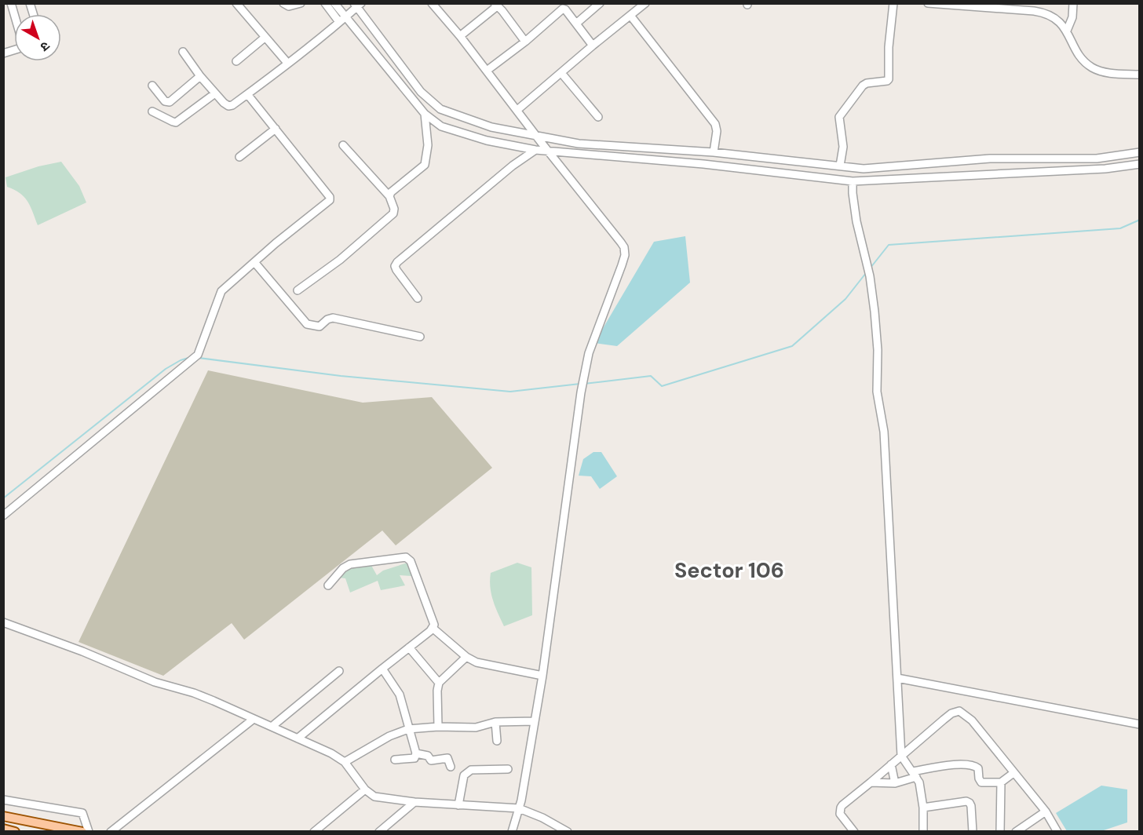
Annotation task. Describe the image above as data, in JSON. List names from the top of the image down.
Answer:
{
  "districts": ["Sector 106"],
  "north": "bottom right"
}
